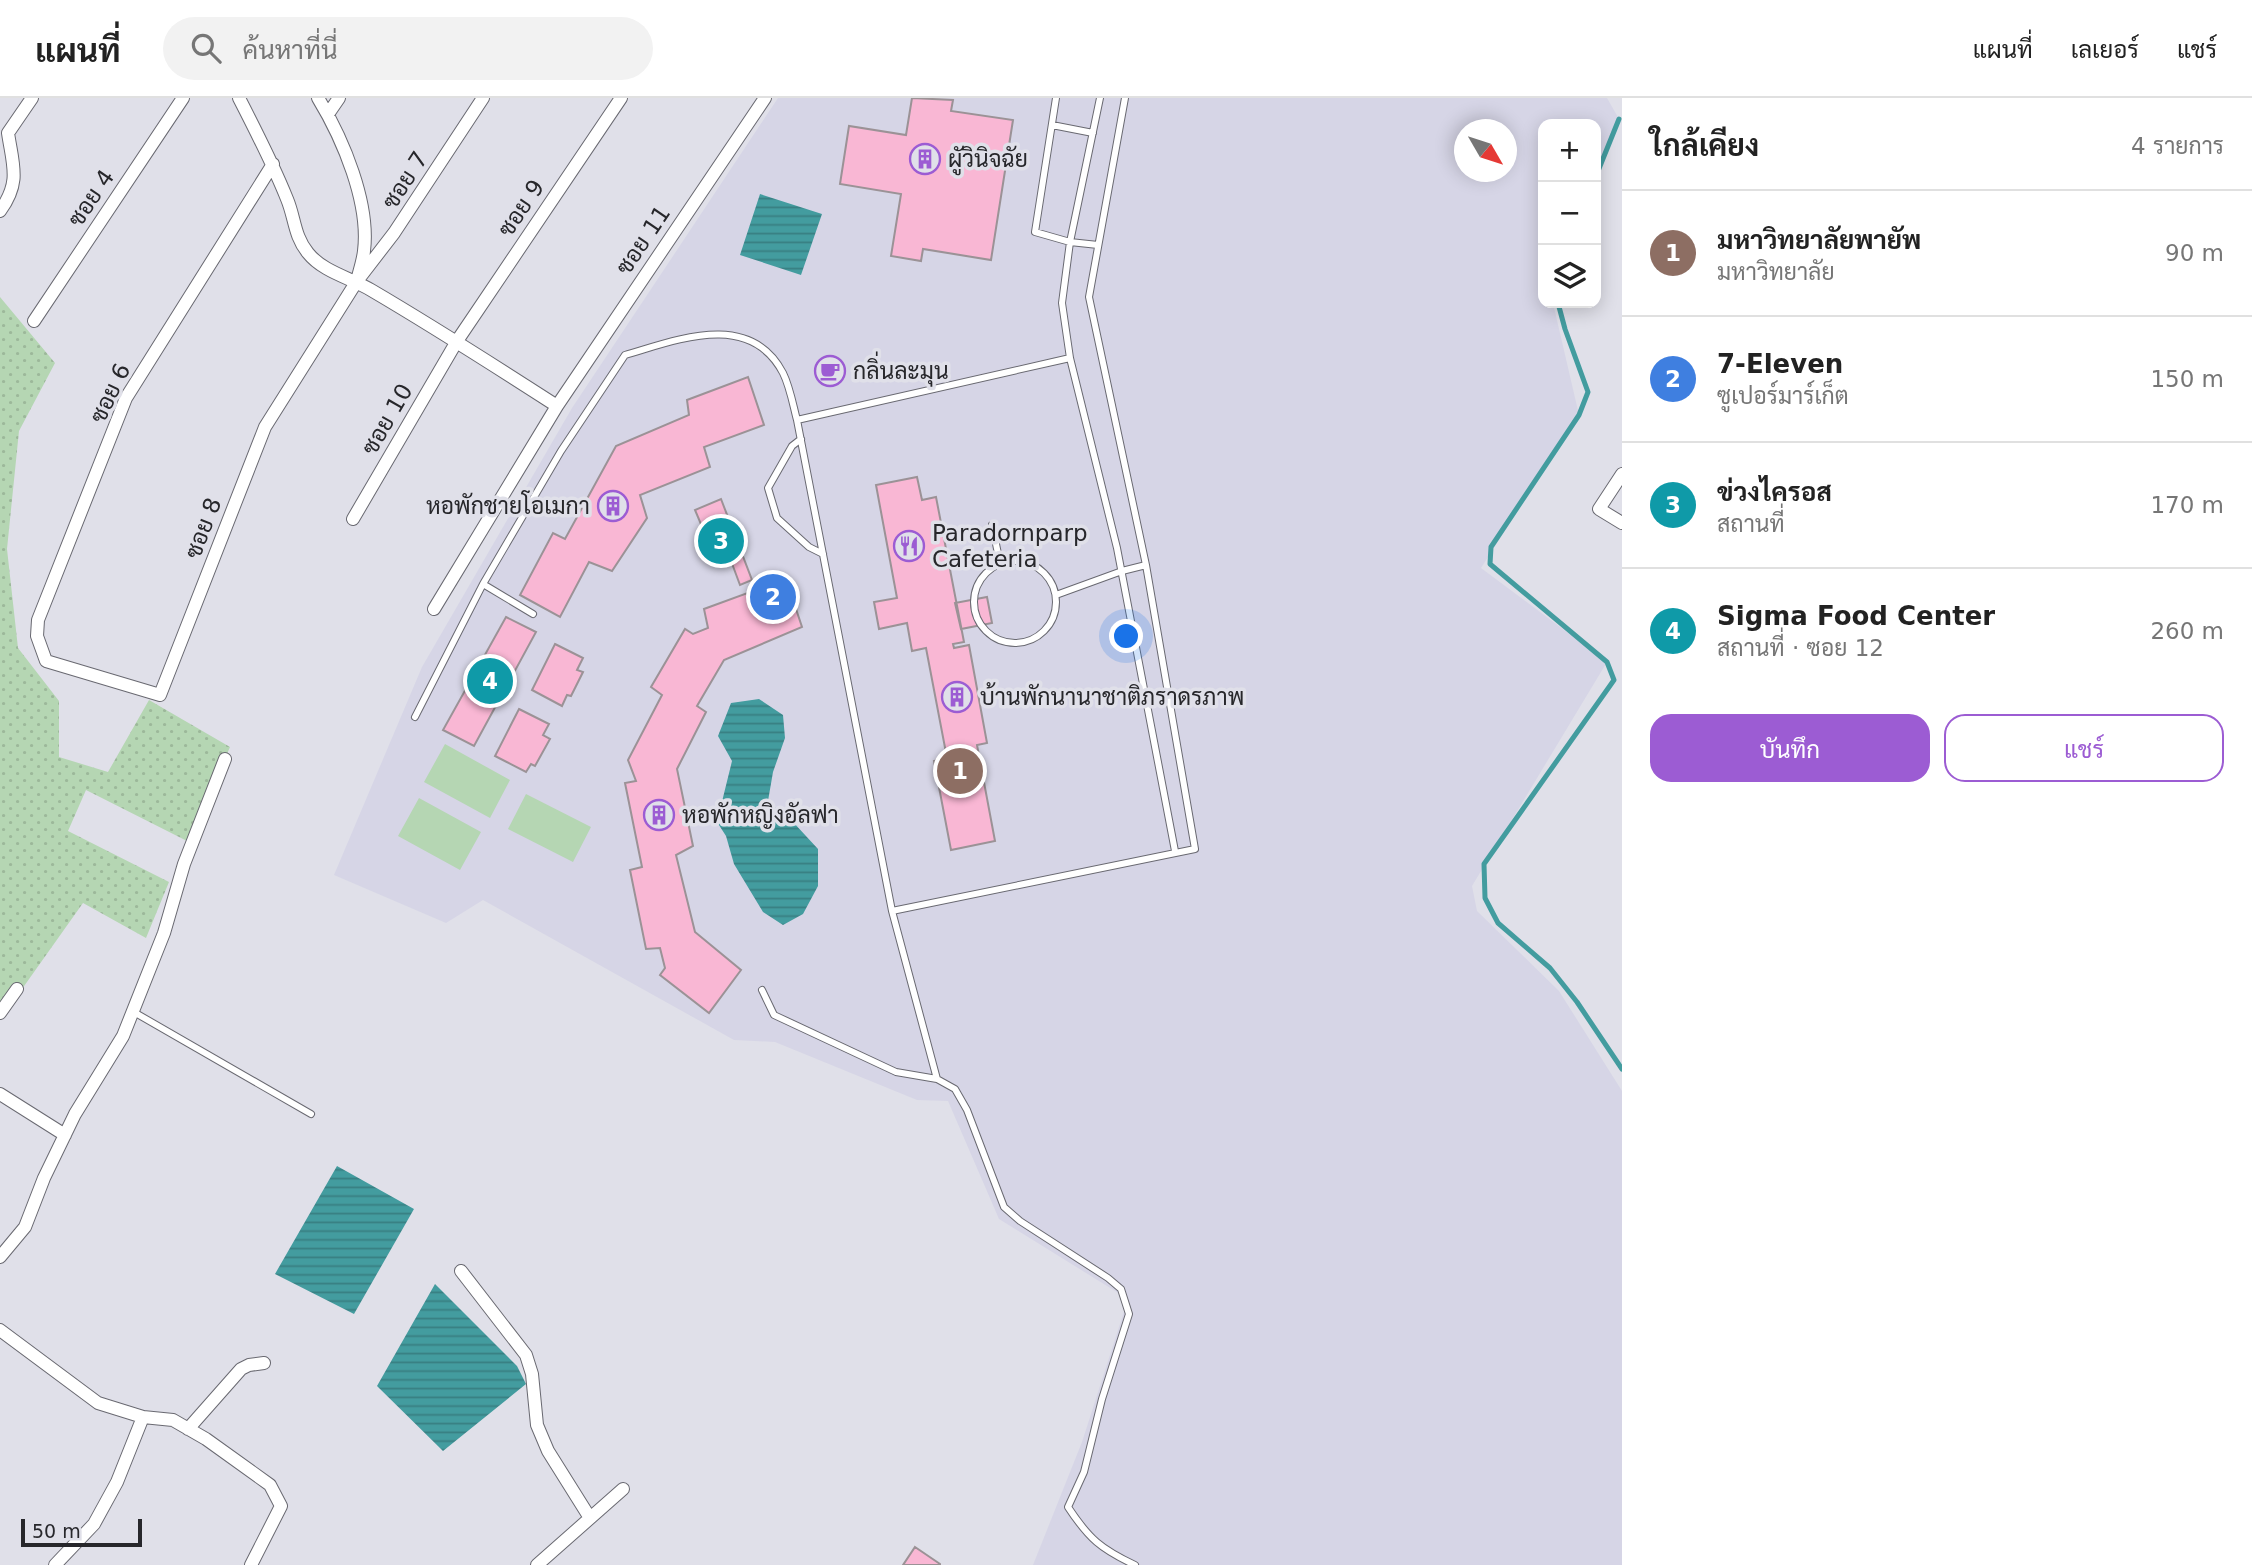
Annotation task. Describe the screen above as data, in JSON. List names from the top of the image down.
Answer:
{
  "streets": {
    "street": [
      "ซอย 7",
      "ซอย 4",
      "ซอย 9",
      "ซอย 11",
      "ซอย 6",
      "ซอย 10",
      "ซอย 8"
    ]
  },
  "crossings": [
    ["ซอย 7", "ซอย 8"],
    ["ซอย 9", "ซอย 10"],
    ["ซอย 6", "ซอย 8"]
  ],
  "places": {
    "building": [
      "ผัูวินิจฉัย",
      "หอพักชายโอเมกา",
      "บ้านพักนานาชาติภราดรภาพ",
      "หอพักหญิงอัลฟา"
    ],
    "cafe": ["กลิ่นละมุน"],
    "restaurant": ["Paradornparp Cafeteria"]
  },
  "scale_bar": "50 m",
  "north": "bottom right",
  "page": {
    "header": "แผนที่",
    "search": "ค้นหาที่นี่",
    "nav": ["แผนที่", "เลเยอร์", "แชร์"],
    "heading": ["ใกล้เคียง", "4 รายการ"],
    "map_buttons": ["+", "−"],
    "list": [
      {
        "mark": "1",
        "name": "มหาวิทยาลัยพายัพ",
        "note": "มหาวิทยาลัย",
        "value": "90 m"
      },
      {
        "mark": "2",
        "name": "7-Eleven",
        "note": "ซูเปอร์มาร์เก็ต",
        "value": "150 m"
      },
      {
        "mark": "3",
        "name": "ข่วงไครอส",
        "note": "สถานที่",
        "value": "170 m"
      },
      {
        "mark": "4",
        "name": "Sigma Food Center",
        "note": "สถานที่ · ซอย 12",
        "value": "260 m"
      }
    ],
    "pins": [
      "3",
      "2",
      "4",
      "1"
    ],
    "buttons": ["บันทึก", "แชร์"],
    "scale": "50 m"
  }
}
